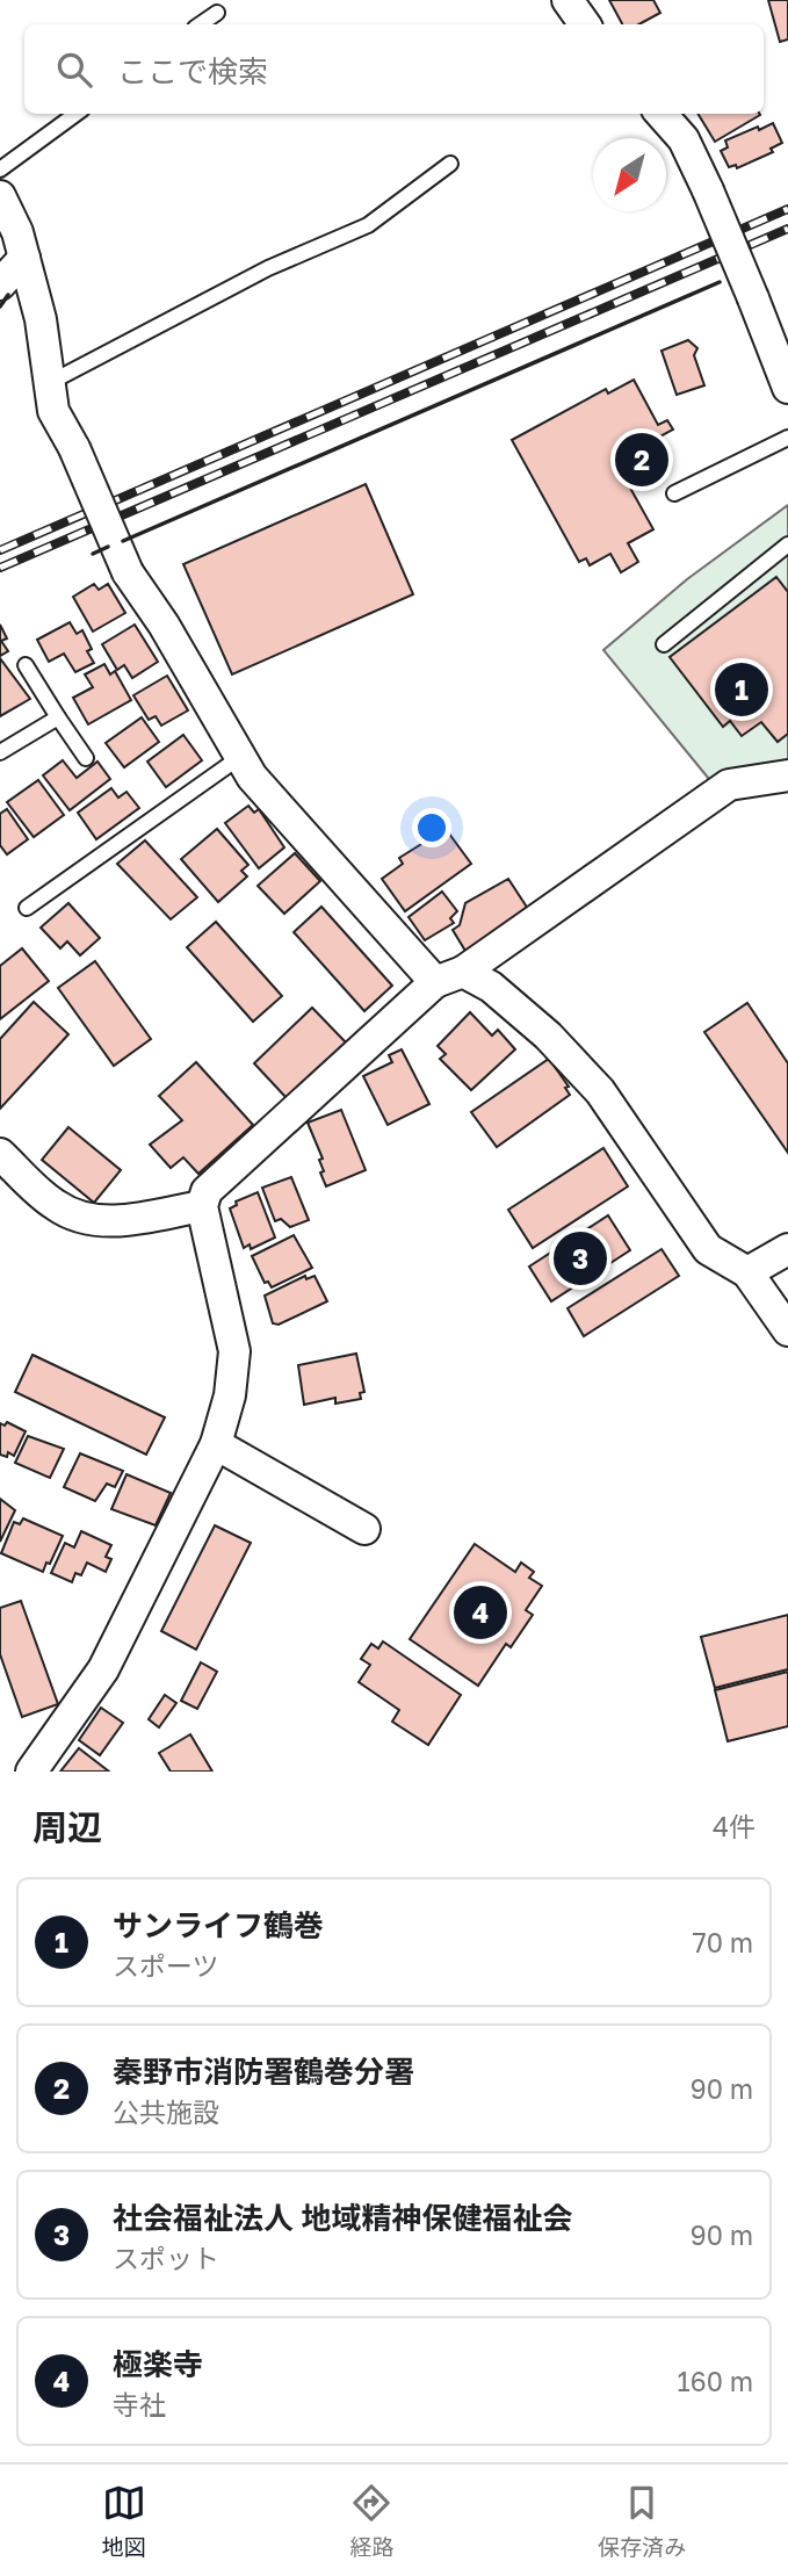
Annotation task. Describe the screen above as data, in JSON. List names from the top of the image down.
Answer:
{
  "north": "bottom left",
  "page": {
    "search": "ここで検索",
    "pins": [
      "2",
      "1",
      "3",
      "4"
    ],
    "heading": ["周辺", "4件"],
    "list": [
      {
        "mark": "1",
        "name": "サンライフ鶴巻",
        "note": "スポーツ",
        "value": "70 m"
      },
      {
        "mark": "2",
        "name": "秦野市消防署鶴巻分署",
        "note": "公共施設",
        "value": "90 m"
      },
      {
        "mark": "3",
        "name": "社会福祉法人 地域精神保健福祉会",
        "note": "スポット",
        "value": "90 m"
      },
      {
        "mark": "4",
        "name": "極楽寺",
        "note": "寺社",
        "value": "160 m"
      }
    ],
    "nav": ["地図", "経路", "保存済み"]
  }
}
